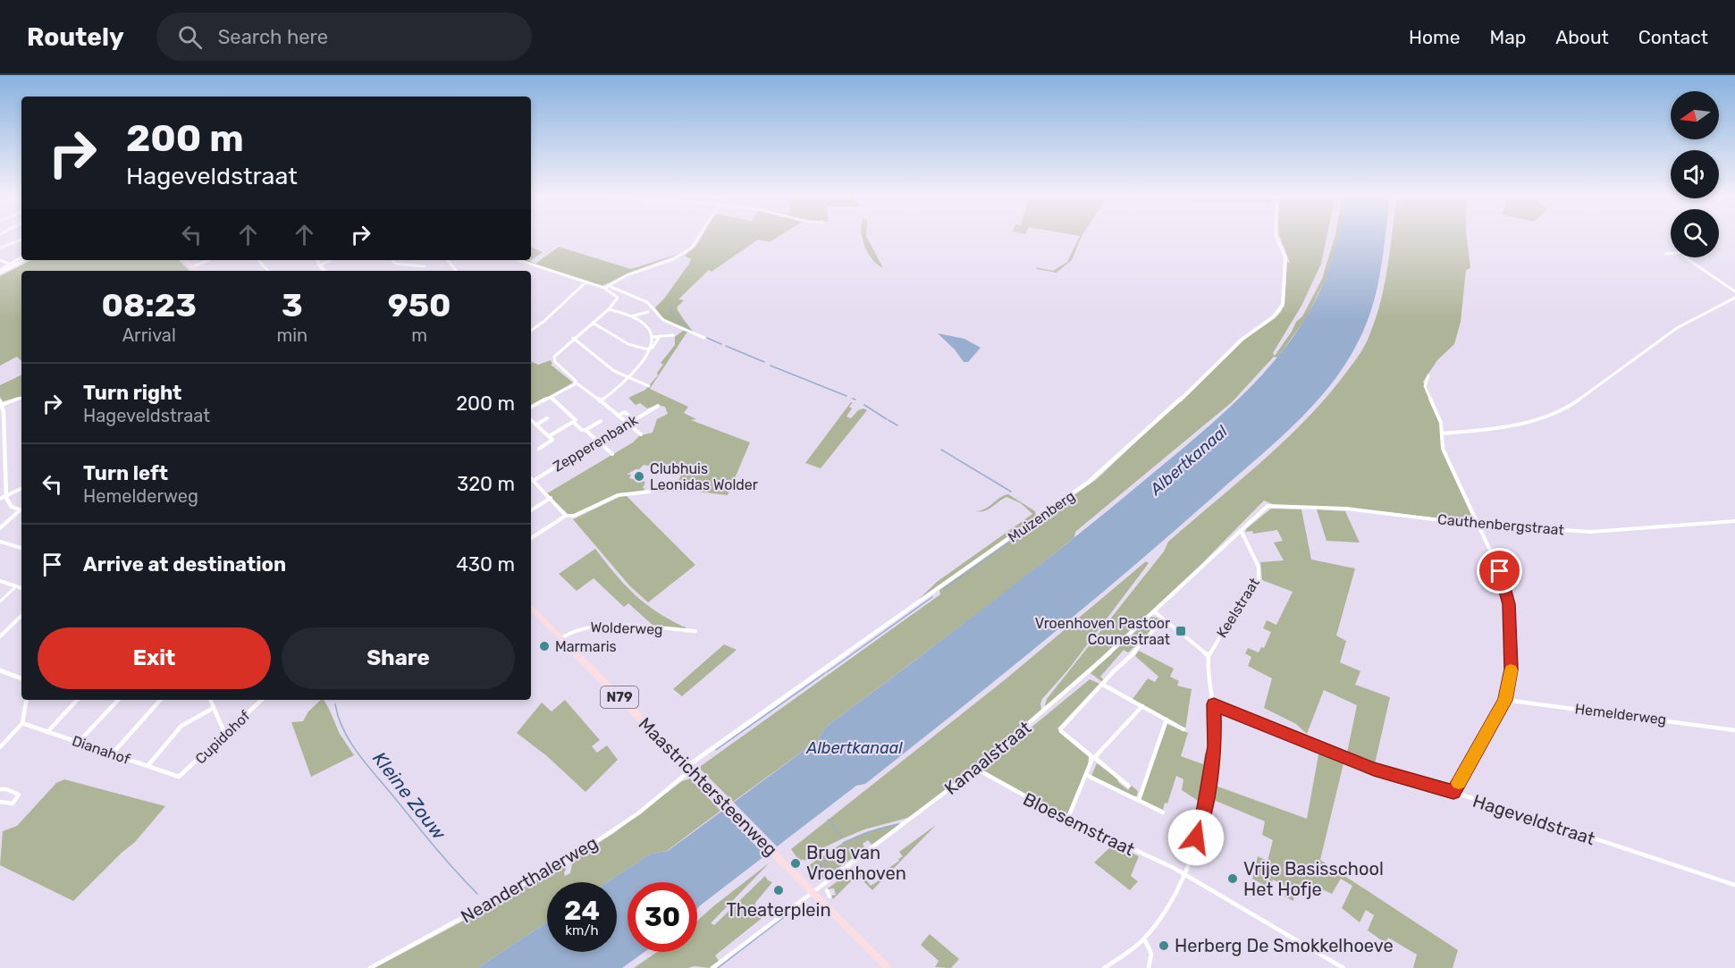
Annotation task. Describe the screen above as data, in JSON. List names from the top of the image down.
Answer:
{
  "streets": {
    "main road": ["N79", "Maastrichtersteenweg"],
    "street": [
      "Zepperenbank",
      "Muizenberg",
      "Cauthenbergstraat",
      "Keelstraat",
      "Wolderweg",
      "Hemelderweg",
      "Cupidohof",
      "Dianahof",
      "Kanaalstraat",
      "Hageveldstraat",
      "Bloesemstraat",
      "Neanderthalerweg"
    ]
  },
  "crossings": [
    ["Muizenberg", "Maastrichtersteenweg"],
    ["Muizenberg", "Neanderthalerweg"],
    ["Cauthenbergstraat", "Keelstraat"],
    ["Wolderweg", "Maastrichtersteenweg"],
    ["Cupidohof", "Dianahof"],
    ["Kanaalstraat", "Maastrichtersteenweg"],
    ["Kanaalstraat", "Bloesemstraat"],
    ["Maastrichtersteenweg", "Neanderthalerweg"]
  ],
  "water": ["Albertkanaal", "Kleine Zouw"],
  "places": {
    "other": [
      "Clubhuis Leonidas Wolder",
      "Marmaris",
      "Brug van Vroenhoven",
      "Vrije Basisschool Het Hofje",
      "Theaterplein",
      "Herberg De Smokkelhoeve"
    ],
    "transit": ["Vroenhoven Pastoor Counestraat"]
  },
  "north": "left",
  "page": {
    "header": "Routely",
    "search": "Search here",
    "nav": [
      "Home",
      "Map",
      "About",
      "Contact"
    ],
    "turn": ["200 m", "Hageveldstraat"],
    "eta": [
      "08:23",
      "Arrival",
      "3",
      "min",
      "950",
      "m"
    ],
    "list": [
      {
        "name": "Turn right",
        "note": "Hageveldstraat",
        "value": "200 m"
      },
      {
        "name": "Turn left",
        "note": "Hemelderweg",
        "value": "320 m"
      },
      {
        "name": "Arrive at destination",
        "value": "430 m"
      }
    ],
    "buttons": ["Exit", "Share"],
    "speed": "24 km/h",
    "limit": "30"
  }
}
